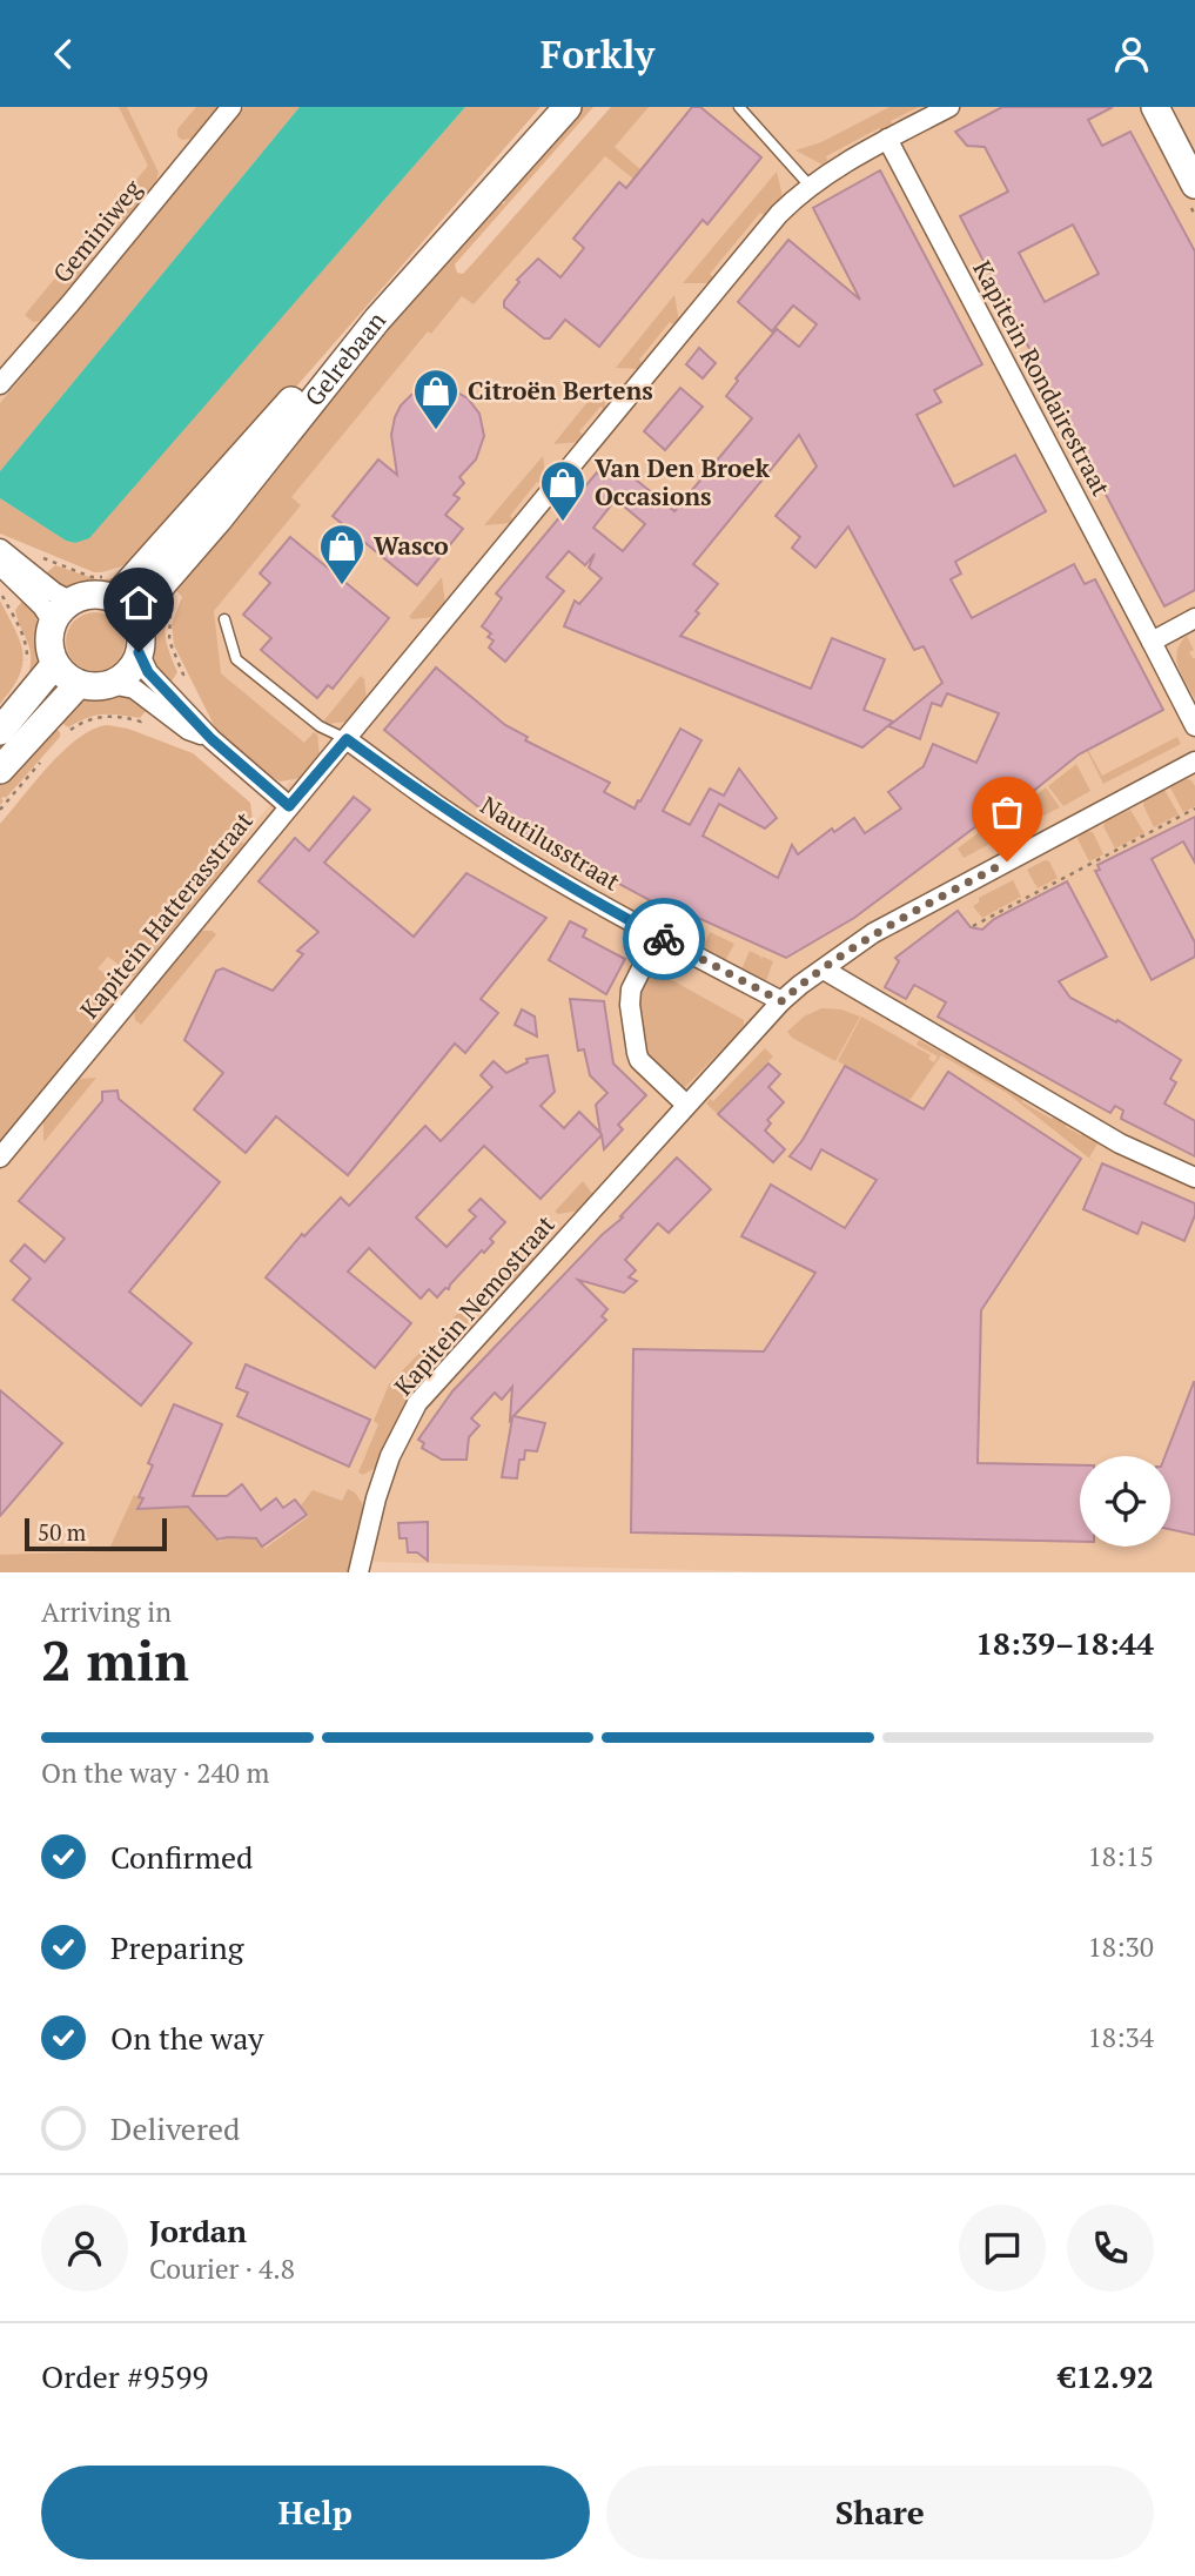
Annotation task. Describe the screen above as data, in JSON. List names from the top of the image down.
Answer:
{
  "streets": {
    "street": [
      "Geminiweg",
      "Gelrebaan",
      "Kapitein Rondairestraat",
      "Nautilusstraat",
      "Kapitein Hatterasstraat",
      "Kapitein Nemostraat"
    ]
  },
  "crossings": [
    ["Kapitein Rondairestraat", "Kapitein Hatterasstraat"],
    ["Nautilusstraat", "Kapitein Hatterasstraat"],
    ["Nautilusstraat", "Kapitein Nemostraat"]
  ],
  "places": {
    "shop": ["Citroën Bertens", "Van Den Broek Occasions", "Wasco"]
  },
  "scale_bar": "50 m",
  "page": {
    "header": "Forkly",
    "scale": "50 m",
    "heading": ["2 min", "Arriving in", "18:39–18:44"],
    "panel": [
      "Jordan",
      "Courier · 4.8",
      "Order #9599",
      "€12.92"
    ],
    "bar": "On the way · 240 m",
    "list": [
      ["Confirmed", "18:15"],
      ["Preparing", "18:30"],
      ["On the way", "18:34"],
      "Delivered"
    ],
    "buttons": ["Help", "Share"]
  }
}
